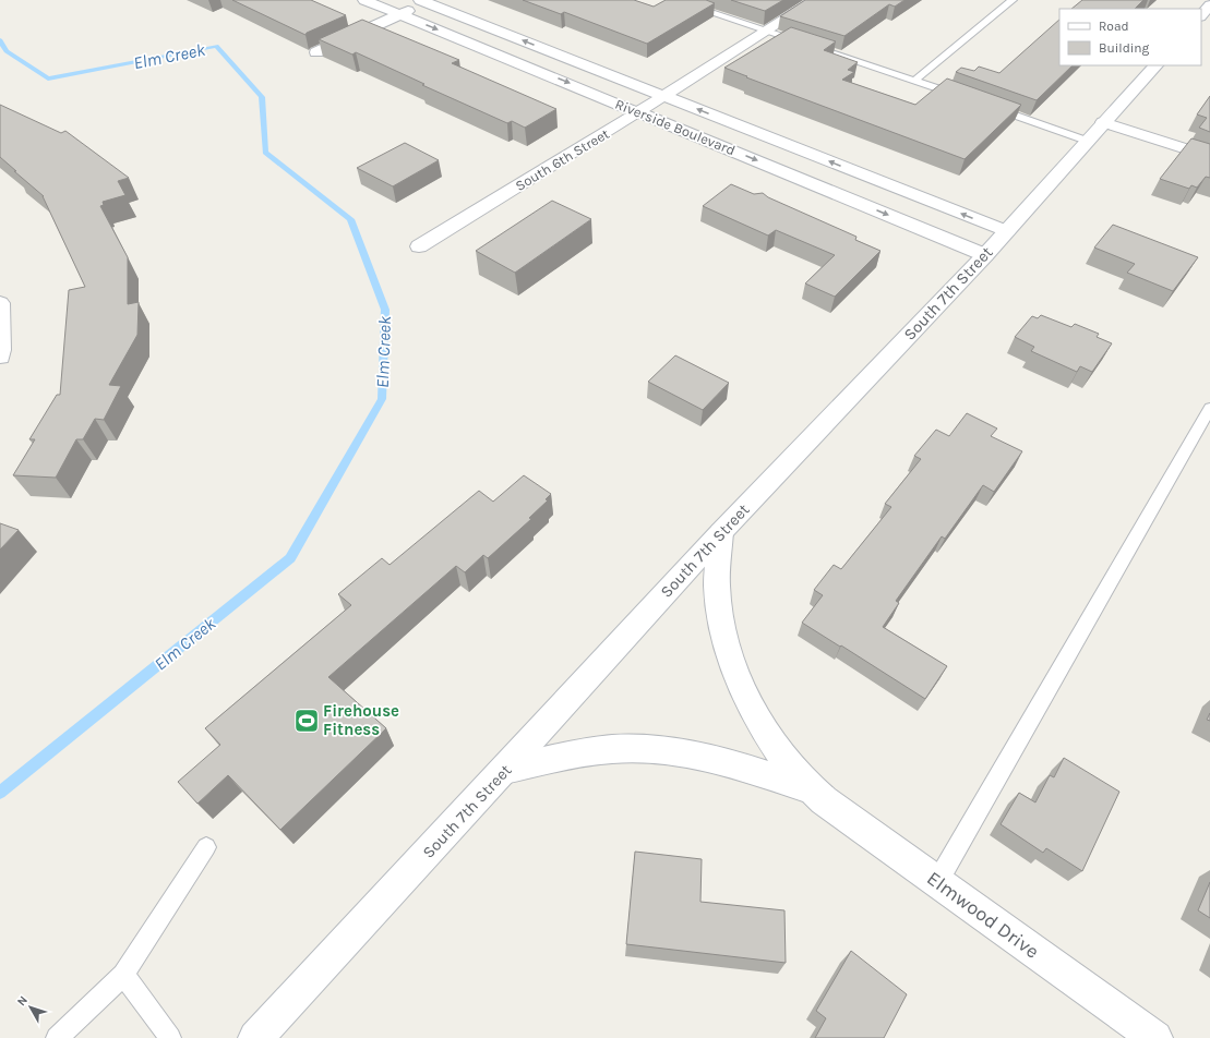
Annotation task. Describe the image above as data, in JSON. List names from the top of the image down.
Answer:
{
  "streets": {
    "street": [
      "Riverside Boulevard",
      "South 6th Street",
      "South 7th Street",
      "Elmwood Drive"
    ]
  },
  "crossings": [
    ["Riverside Boulevard", "South 6th Street"],
    ["Riverside Boulevard", "South 7th Street"],
    ["South 7th Street", "Elmwood Drive"]
  ],
  "water": ["Elm Creek"],
  "places": {
    "sports": ["Firehouse Fitness"]
  },
  "legend": ["Road", "Building"],
  "north": "top left"
}
